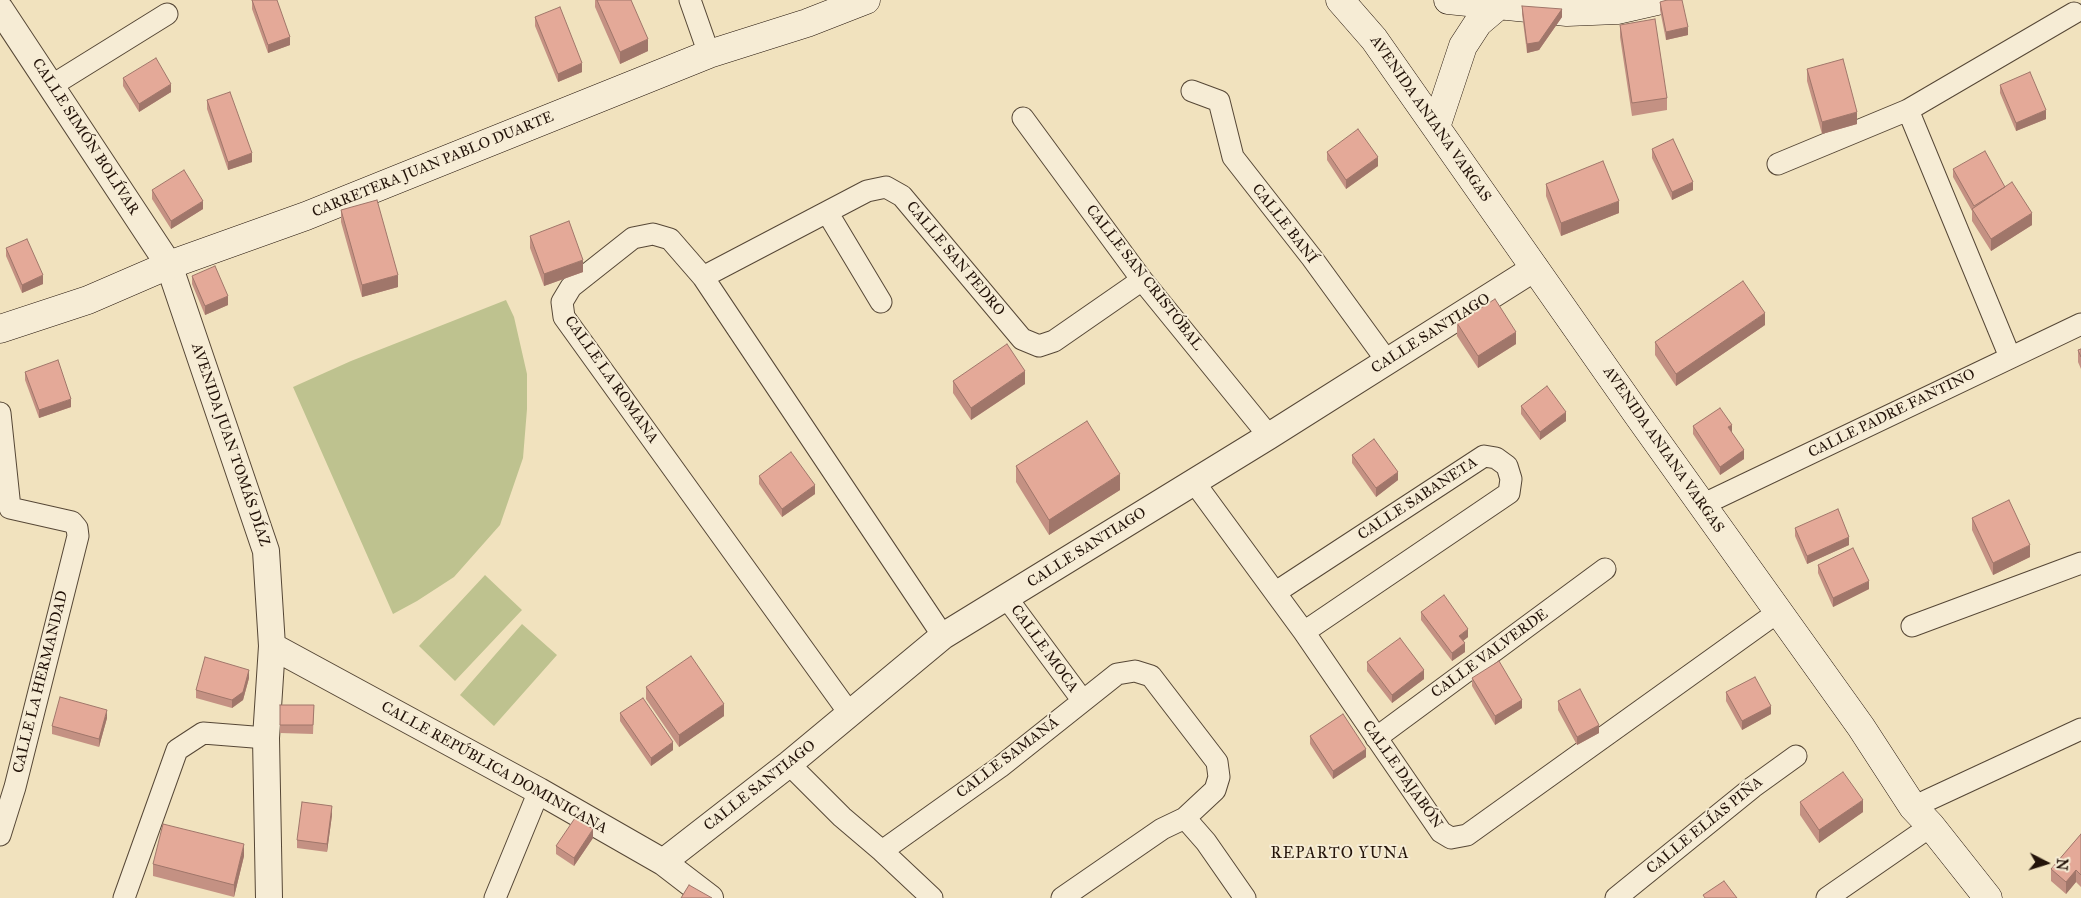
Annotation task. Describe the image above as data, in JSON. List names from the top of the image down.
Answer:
{
  "streets": {
    "main road": ["AVENIDA ANIANA VARGAS", "CARRETERA JUAN PABLO DUARTE"],
    "street": [
      "CALLE SIMÓN BOLÍVAR",
      "CALLE BANÍ",
      "CALLE SAN PEDRO",
      "CALLE SAN CRISTÓBAL",
      "CALLE SANTIAGO",
      "CALLE LA ROMANA",
      "CALLE PADRE FANTINO",
      "AVENIDA JUAN TOMÁS DÍAZ",
      "CALLE SABANETA",
      "CALLE MOCA",
      "CALLE VALVERDE",
      "CALLE LA HERMANDAD",
      "CALLE SAMANÁ",
      "CALLE REPÚBLICA DOMINICANA",
      "CALLE DAJABÓN",
      "CALLE ELÍAS PIÑA"
    ]
  },
  "crossings": [
    ["AVENIDA ANIANA VARGAS", "CALLE SANTIAGO"],
    ["AVENIDA ANIANA VARGAS", "CALLE PADRE FANTINO"],
    ["AVENIDA ANIANA VARGAS", "CALLE DAJABÓN"],
    ["CALLE SIMÓN BOLÍVAR", "CARRETERA JUAN PABLO DUARTE"],
    ["CALLE SIMÓN BOLÍVAR", "AVENIDA JUAN TOMÁS DÍAZ"],
    ["CARRETERA JUAN PABLO DUARTE", "AVENIDA JUAN TOMÁS DÍAZ"],
    ["CALLE BANÍ", "CALLE SANTIAGO"],
    ["CALLE SAN PEDRO", "CALLE SAN CRISTÓBAL"],
    ["CALLE SAN PEDRO", "CALLE LA ROMANA"],
    ["CALLE SAN CRISTÓBAL", "CALLE SANTIAGO"],
    ["CALLE SANTIAGO", "CALLE LA ROMANA"],
    ["CALLE SANTIAGO", "CALLE MOCA"],
    ["CALLE SANTIAGO", "CALLE REPÚBLICA DOMINICANA"],
    ["CALLE SANTIAGO", "CALLE DAJABÓN"],
    ["AVENIDA JUAN TOMÁS DÍAZ", "CALLE REPÚBLICA DOMINICANA"],
    ["CALLE SABANETA", "CALLE DAJABÓN"],
    ["CALLE MOCA", "CALLE SAMANÁ"],
    ["CALLE VALVERDE", "CALLE DAJABÓN"]
  ],
  "districts": ["REPARTO YUNA"],
  "north": "right"
}
